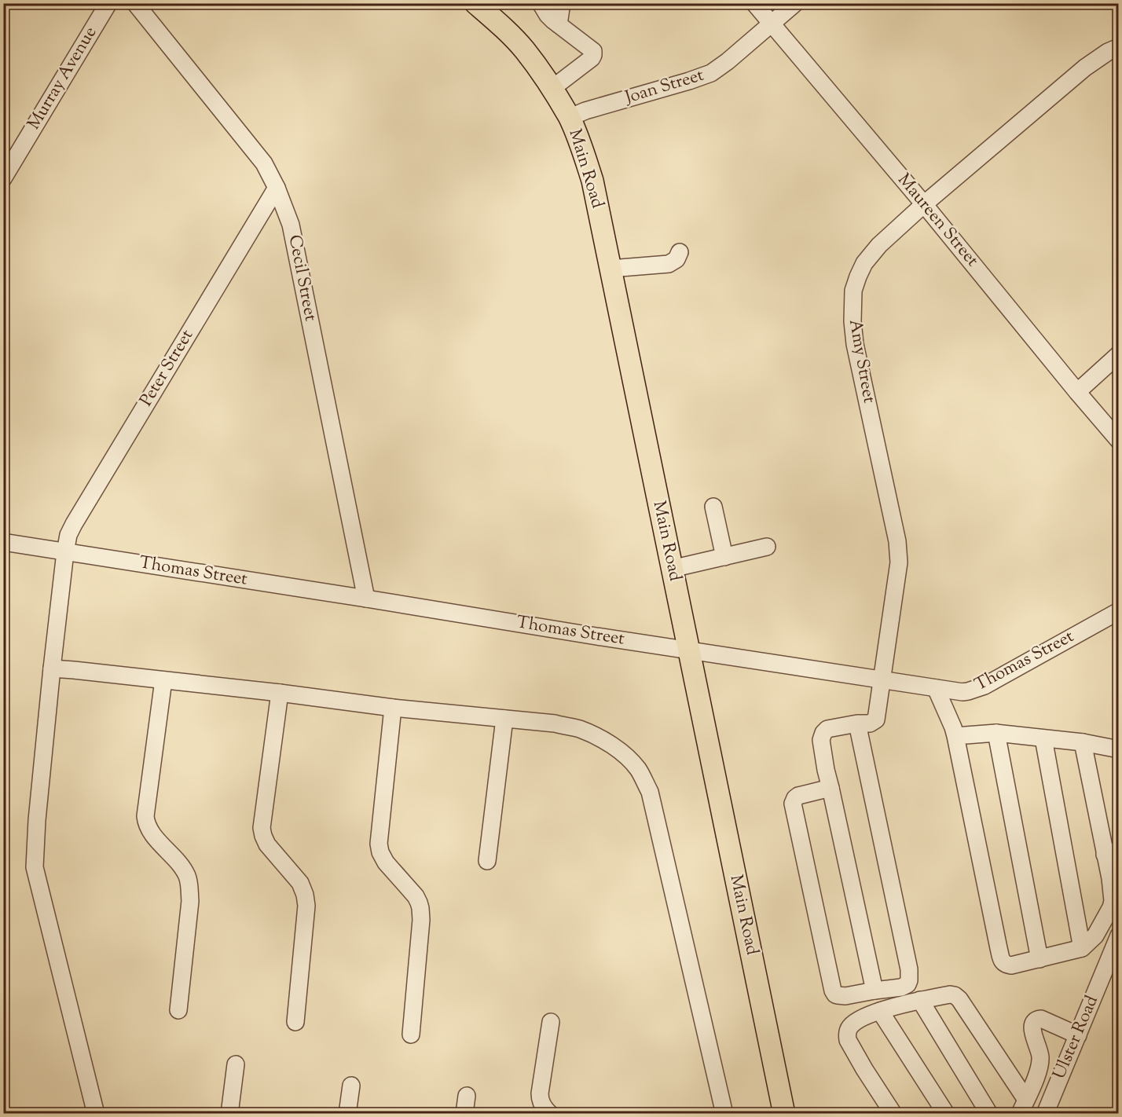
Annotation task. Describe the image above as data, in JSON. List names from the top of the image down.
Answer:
{
  "streets": {
    "main road": ["Main Road"],
    "street": [
      "Murray Avenue",
      "Joan Street",
      "Maureen Street",
      "Cecil Street",
      "Amy Street",
      "Peter Street",
      "Thomas Street",
      "Ulster Road"
    ]
  },
  "crossings": [
    ["Joan Street", "Main Road"],
    ["Joan Street", "Maureen Street"],
    ["Main Road", "Thomas Street"],
    ["Maureen Street", "Amy Street"],
    ["Cecil Street", "Peter Street"],
    ["Cecil Street", "Thomas Street"],
    ["Amy Street", "Thomas Street"],
    ["Peter Street", "Thomas Street"]
  ]
}
